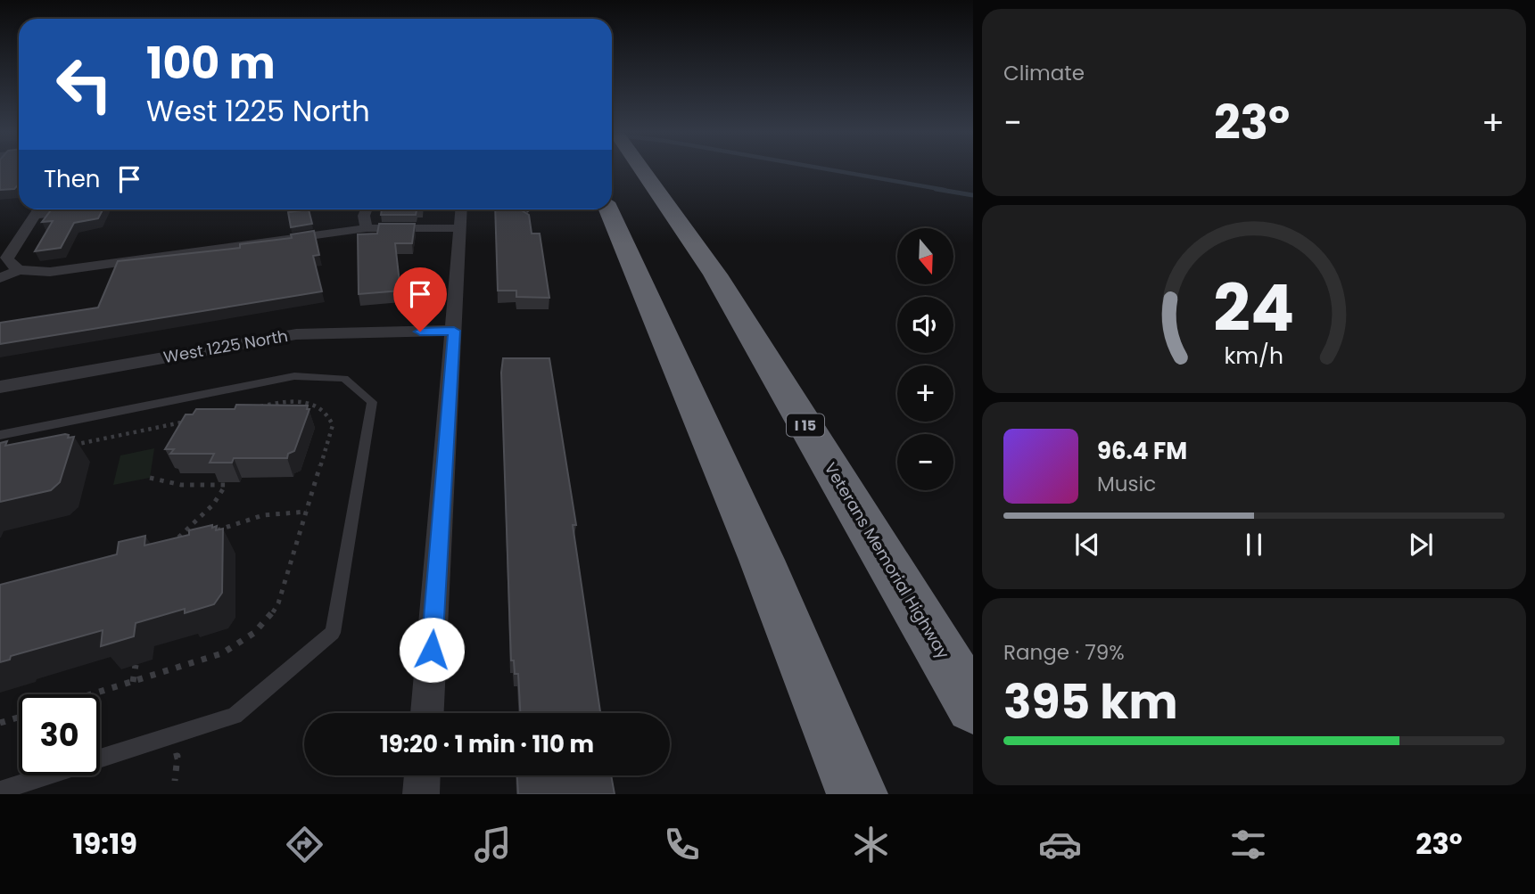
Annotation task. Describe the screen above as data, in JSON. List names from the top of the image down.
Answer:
{
  "streets": {
    "highway": ["I 15", "Veterans Memorial Highway"],
    "street": ["West 1225 North"]
  },
  "north": "bottom",
  "page": {
    "tile": [
      "Climate",
      ["Range · 79%", "395 km"]
    ],
    "turn": ["100 m", "West 1225 North"],
    "heat": ["−", "23°", "+"],
    "then": "Then",
    "map_buttons": ["+", "−"],
    "song": ["96.4 FM", "Music"],
    "limit": "30",
    "trip": "19:20 · 1 min · 110 m",
    "tabs": ["19:19", "23°"],
    "gauge": ["24", "km/h"]
  }
}
